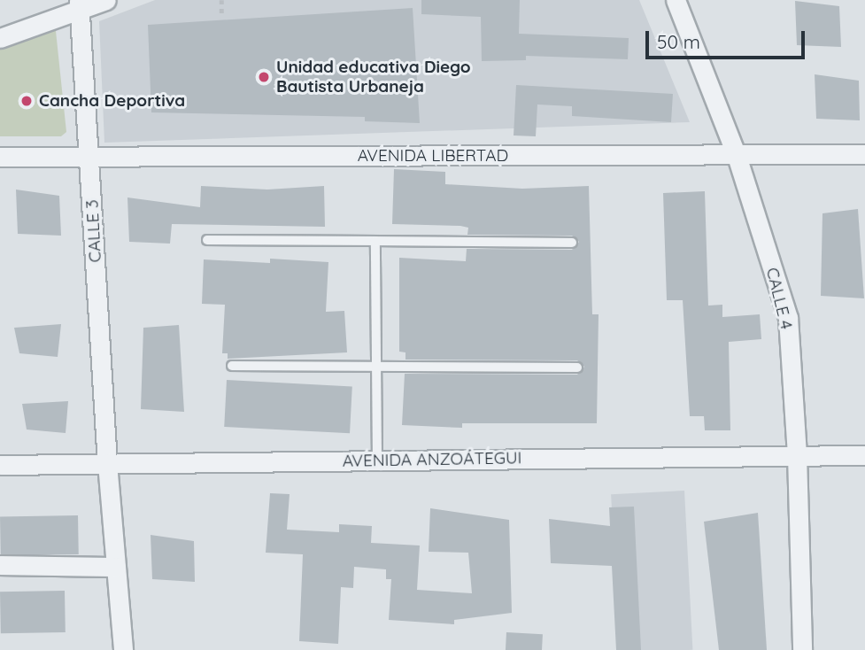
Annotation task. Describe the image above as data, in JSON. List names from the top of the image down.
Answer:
{
  "streets": {
    "street": [
      "AVENIDA LIBERTAD",
      "CALLE 3",
      "CALLE 4",
      "AVENIDA ANZOÁTEGUI"
    ]
  },
  "crossings": [
    ["AVENIDA LIBERTAD", "CALLE 3"],
    ["AVENIDA LIBERTAD", "CALLE 4"],
    ["CALLE 3", "AVENIDA ANZOÁTEGUI"],
    ["CALLE 4", "AVENIDA ANZOÁTEGUI"]
  ],
  "places": ["Unidad educativa Diego Bautista Urbaneja", "Cancha Deportiva"],
  "scale_bar": "50 m"
}
